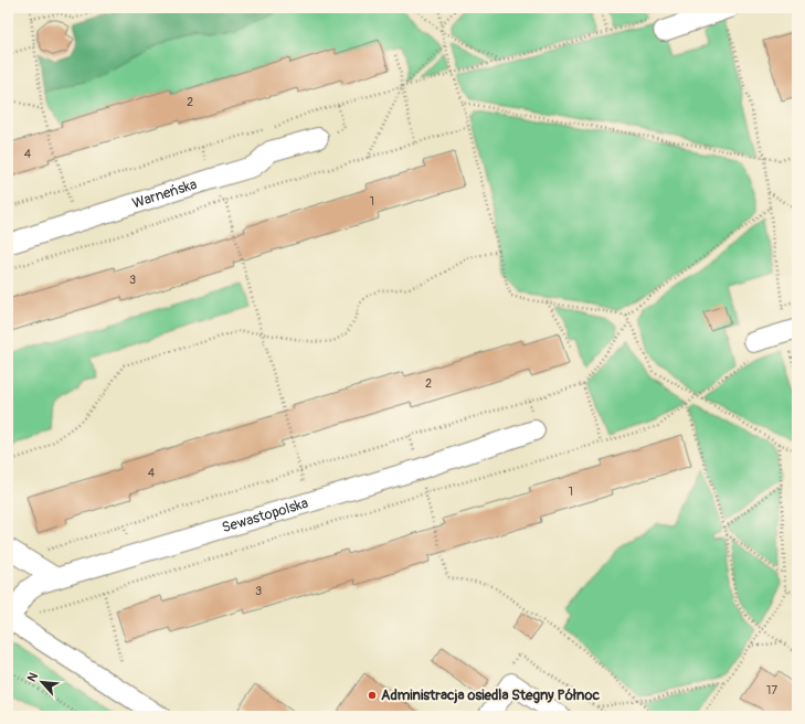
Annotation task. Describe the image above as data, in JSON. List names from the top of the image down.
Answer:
{
  "streets": {
    "street": ["Warneńska", "Sewastopolska"]
  },
  "places": ["Administracja osiedla Stegny Północ"],
  "house_numbers": [
    "2",
    "4",
    "1",
    "3",
    "2",
    "4",
    "1",
    "3",
    "17"
  ],
  "north": "top left"
}
